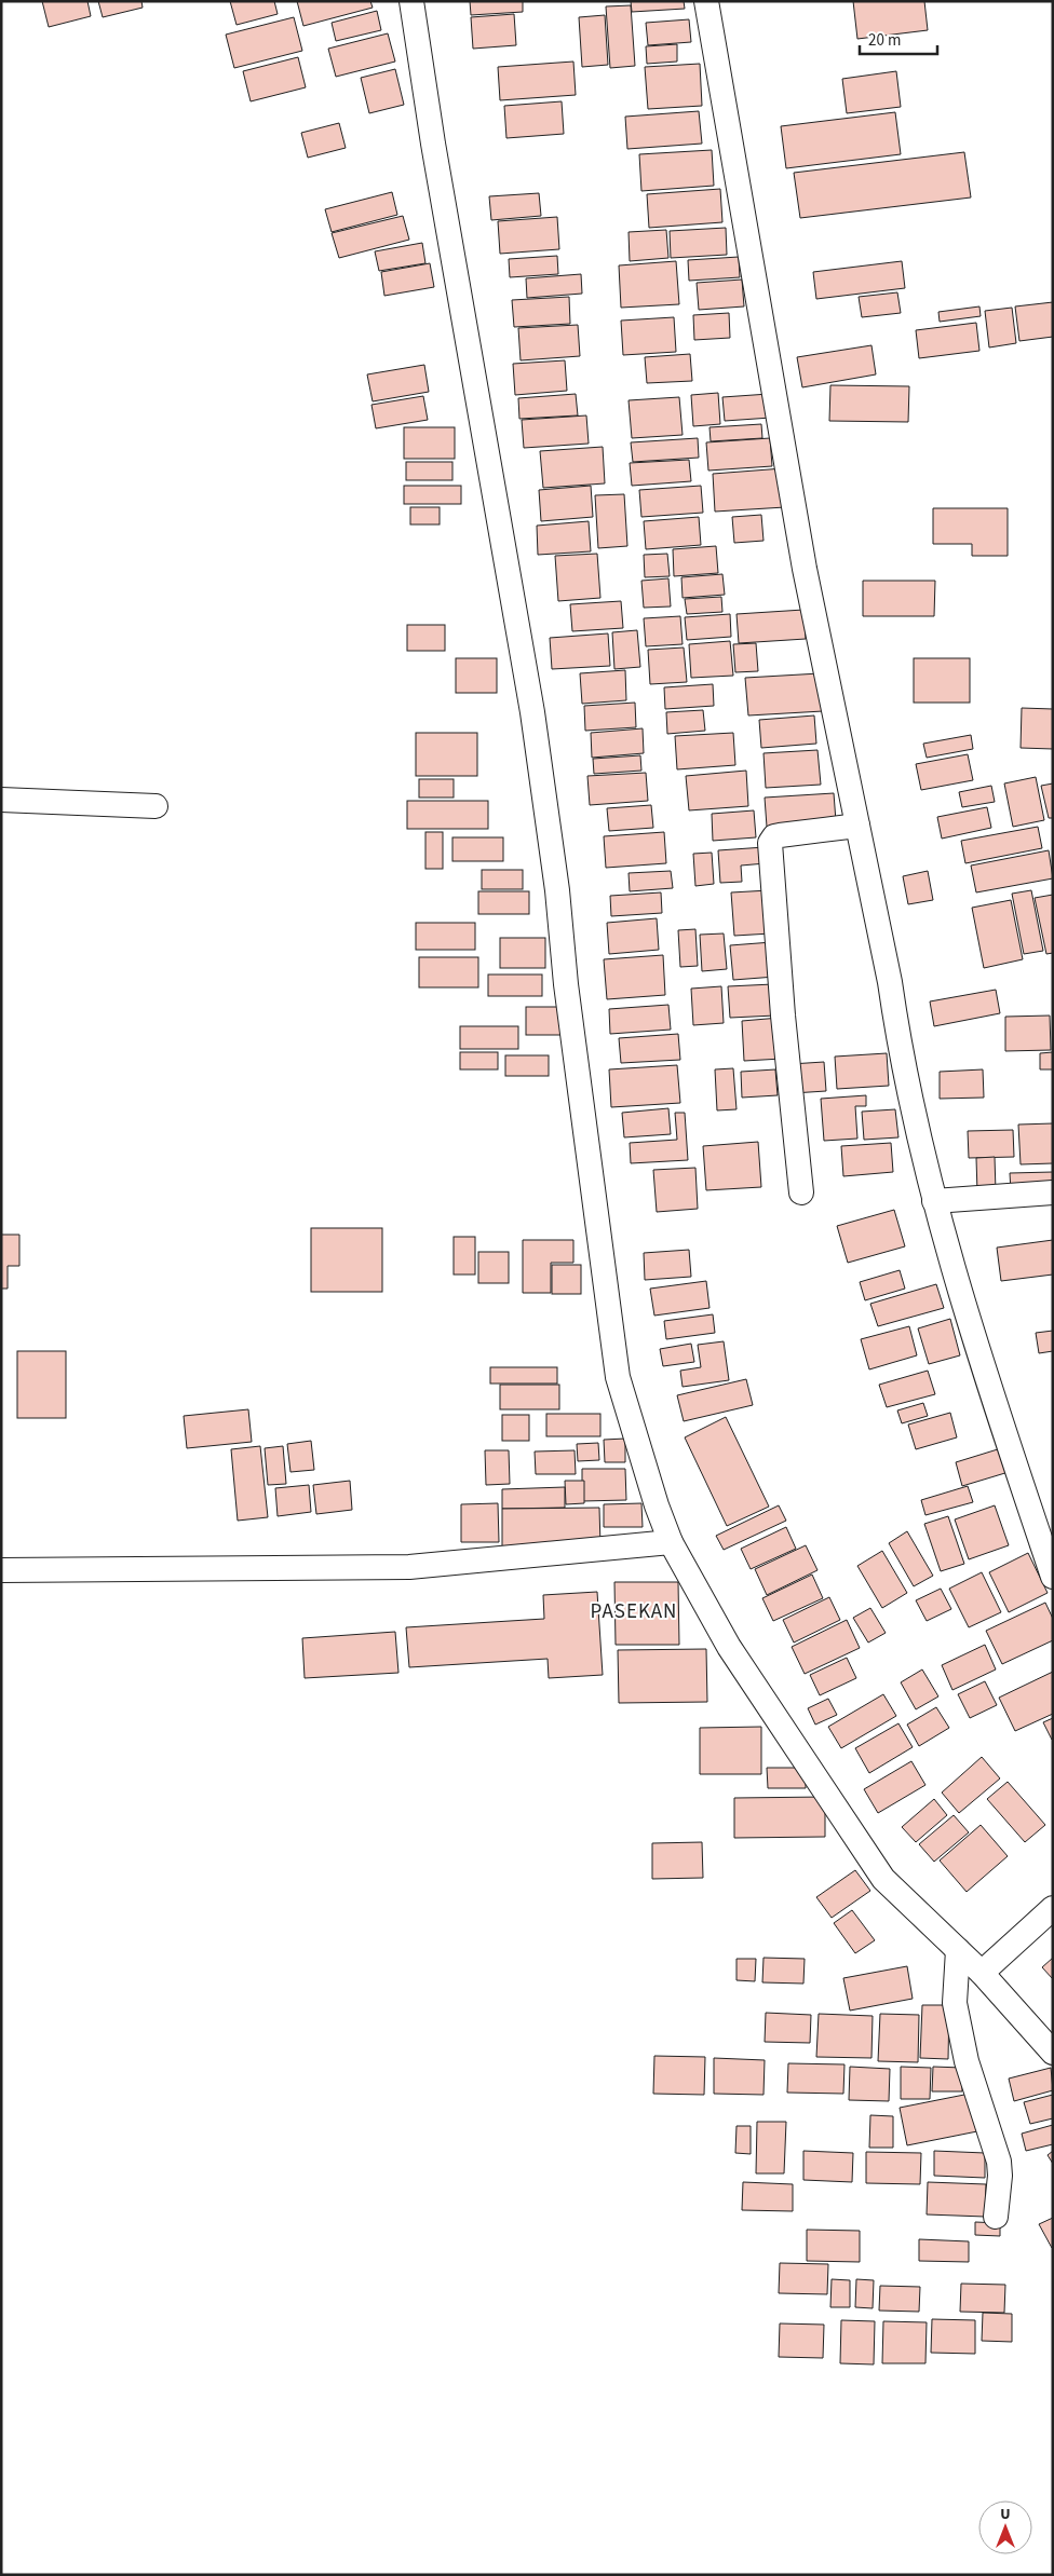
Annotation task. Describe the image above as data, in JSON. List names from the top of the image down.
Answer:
{
  "districts": ["PASEKAN"],
  "scale_bar": "20 m",
  "north": "top"
}
